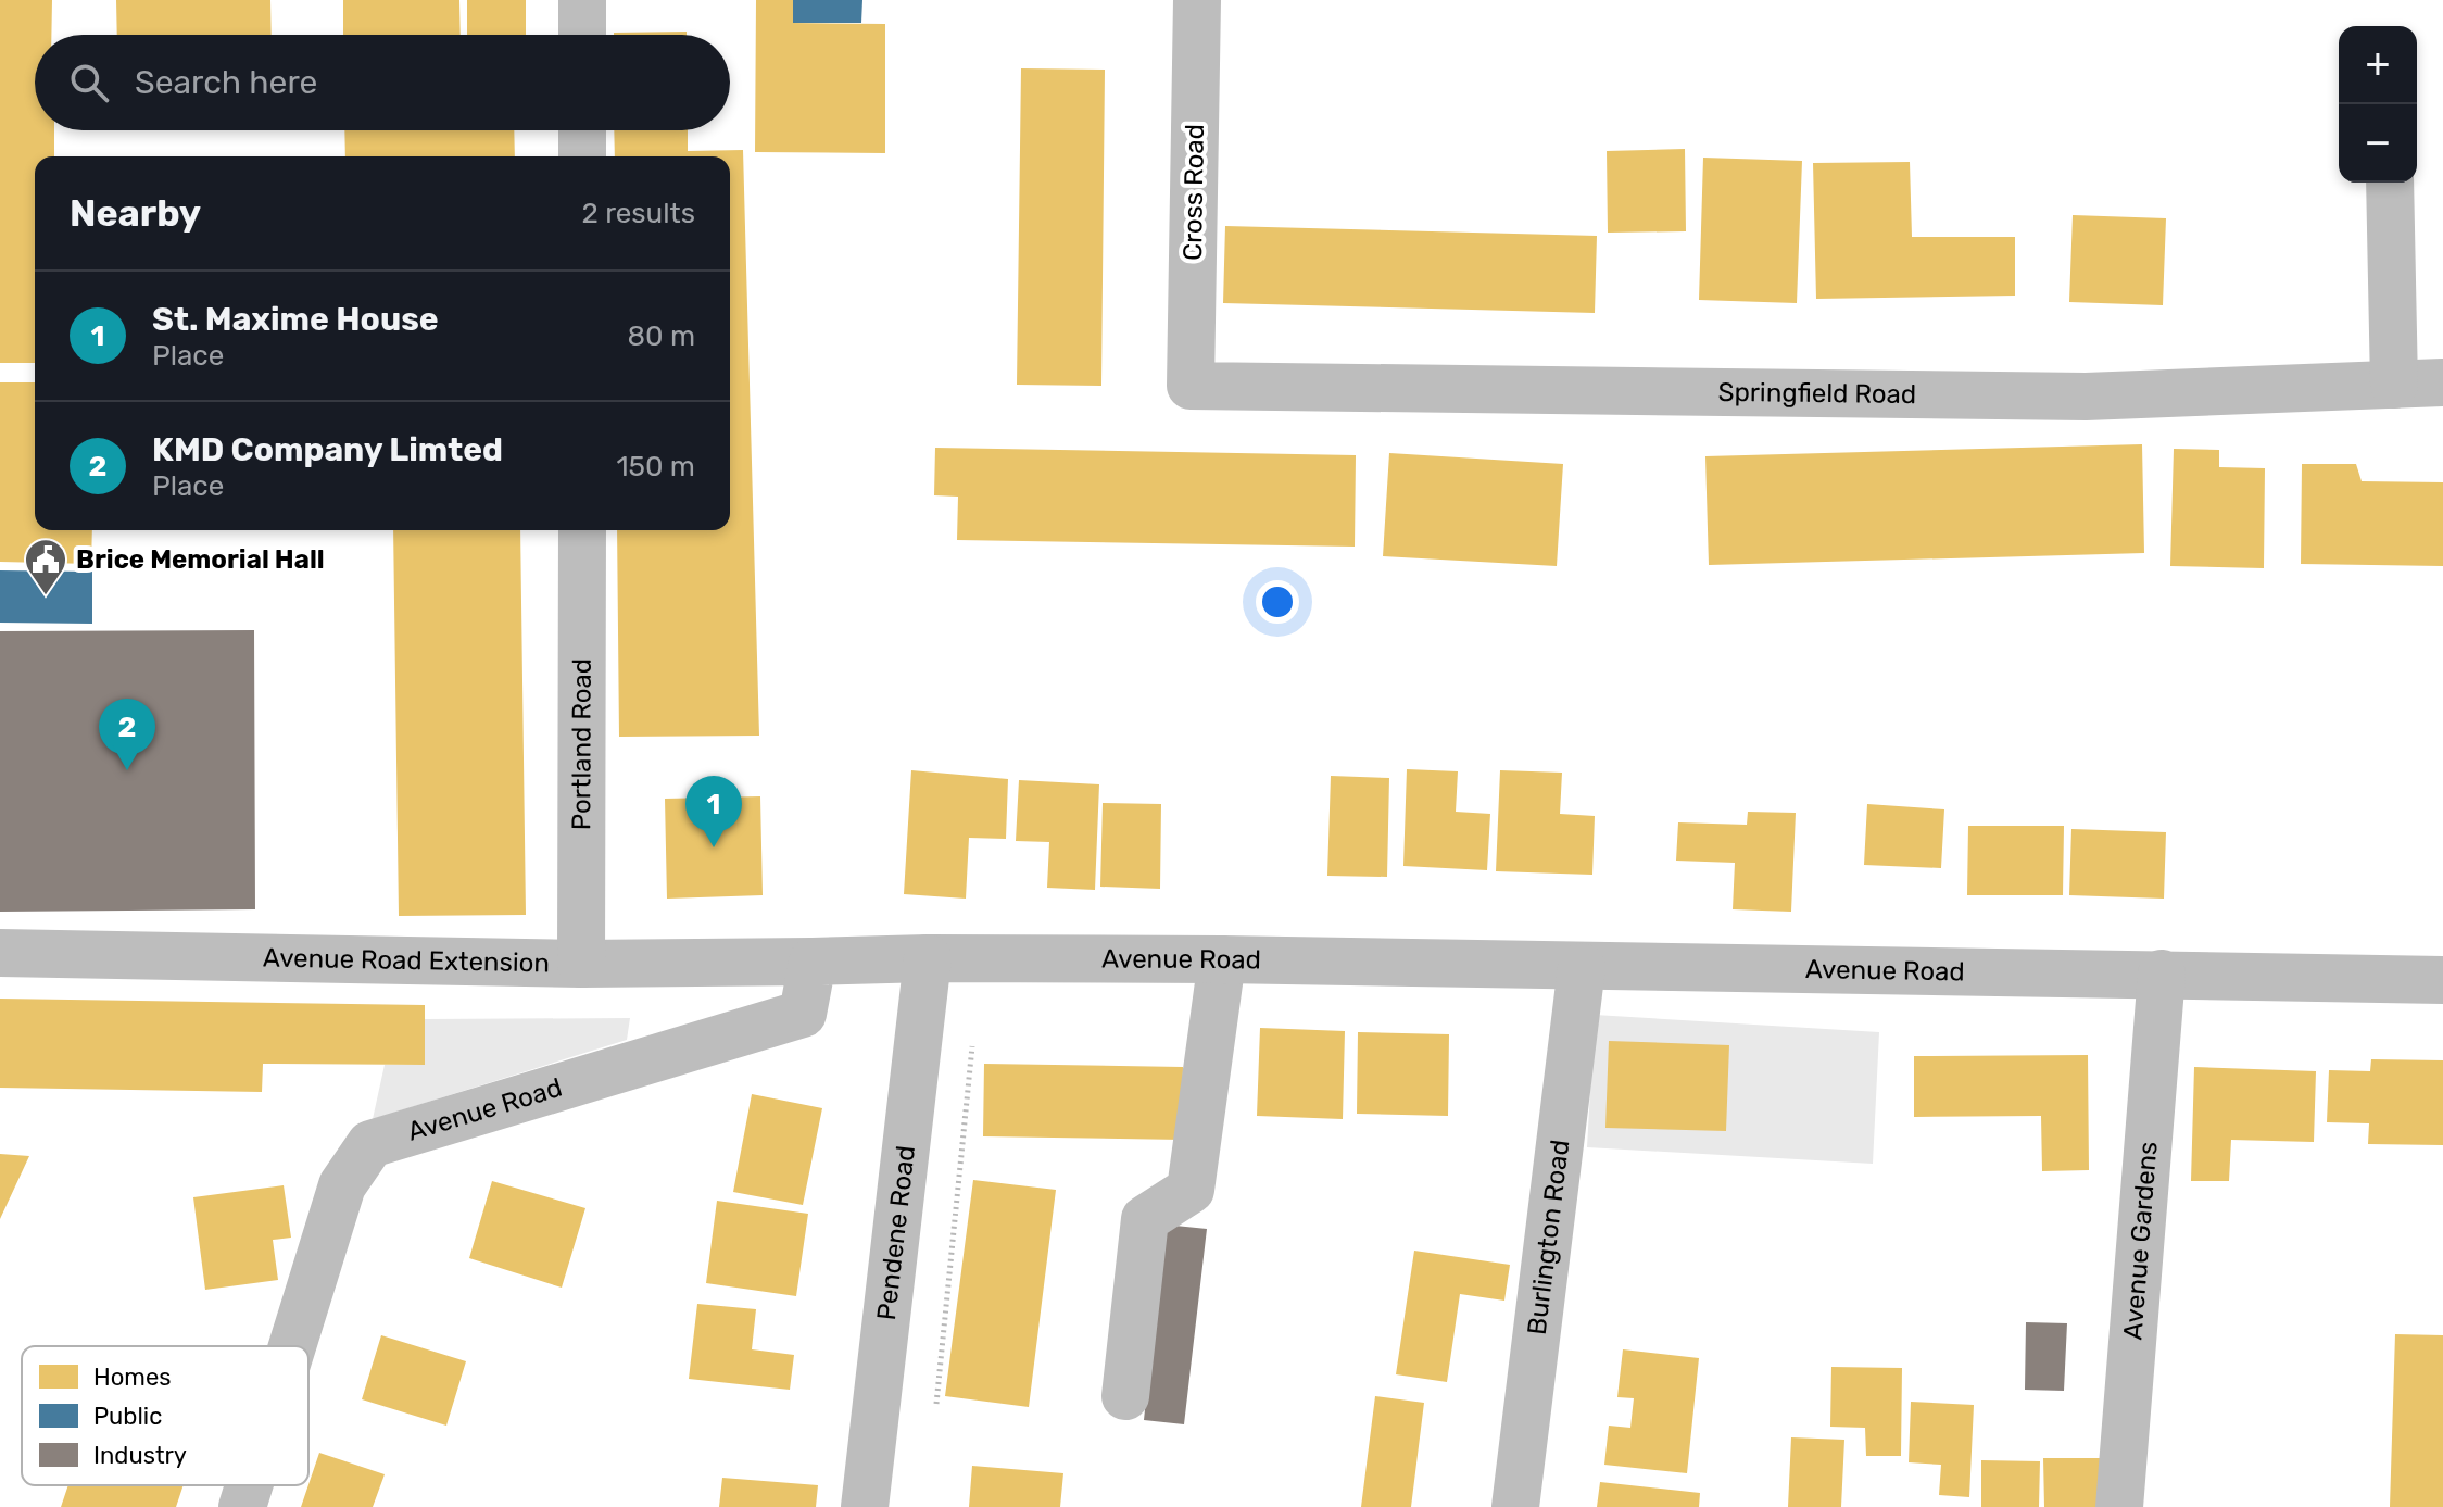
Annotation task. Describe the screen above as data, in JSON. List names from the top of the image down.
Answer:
{
  "streets": {
    "street": [
      "Cross Road",
      "Springfield Road",
      "Portland Road",
      "Avenue Road Extension",
      "Avenue Road",
      "Pendene Road",
      "Burlington Road",
      "Avenue Gardens"
    ]
  },
  "crossings": [
    ["Cross Road", "Springfield Road"],
    ["Portland Road", "Avenue Road Extension"],
    ["Avenue Road Extension", "Avenue Road"],
    ["Avenue Road", "Pendene Road"],
    ["Avenue Road", "Burlington Road"],
    ["Avenue Road", "Avenue Gardens"]
  ],
  "places": {
    "public building": ["Brice Memorial Hall"]
  },
  "legend": ["Homes", "Public", "Industry"],
  "page": {
    "map_buttons": ["+", "−"],
    "search": "Search here",
    "heading": ["Nearby", "2 results"],
    "list": [
      {
        "mark": "1",
        "name": "St. Maxime House",
        "note": "Place",
        "value": "80 m"
      },
      {
        "mark": "2",
        "name": "KMD Company Limted",
        "note": "Place",
        "value": "150 m"
      }
    ],
    "pins": ["2", "1"]
  }
}
